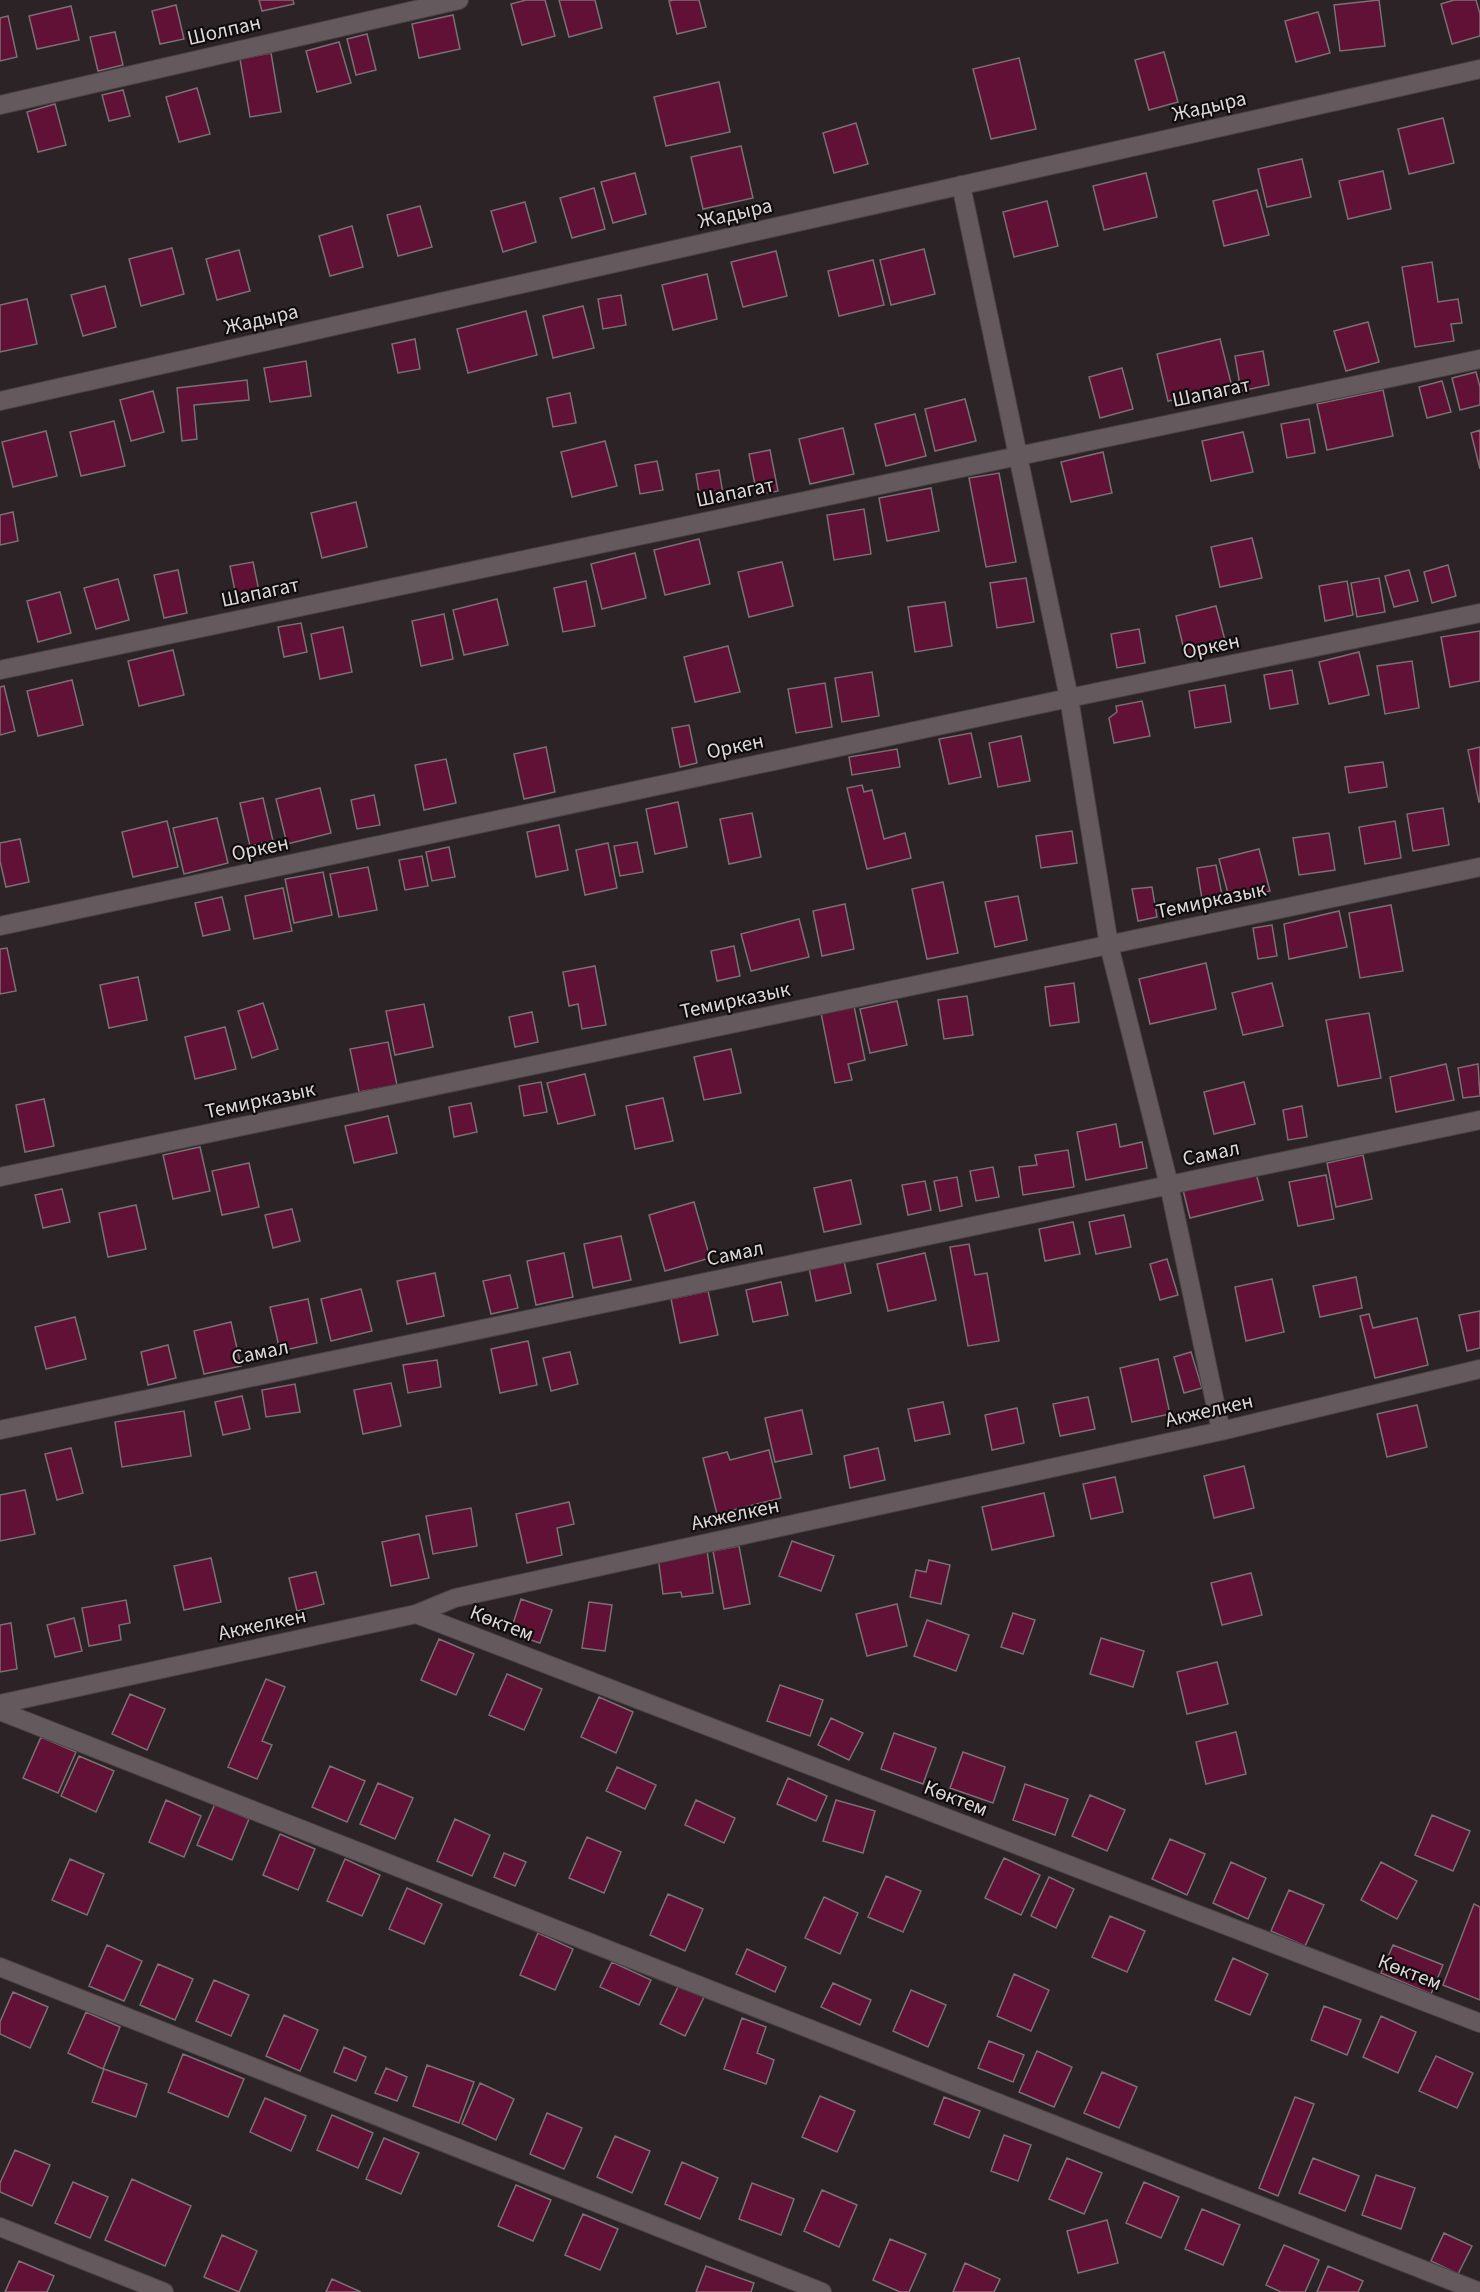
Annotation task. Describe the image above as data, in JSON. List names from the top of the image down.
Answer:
{
  "streets": {
    "street": [
      "Шолпан",
      "Жадыра",
      "Шапагат",
      "Оркен",
      "Темирказык",
      "Самал",
      "Акжелкен",
      "Көктем"
    ]
  },
  "crossings": [
    ["Акжелкен", "Көктем"]
  ]
}
